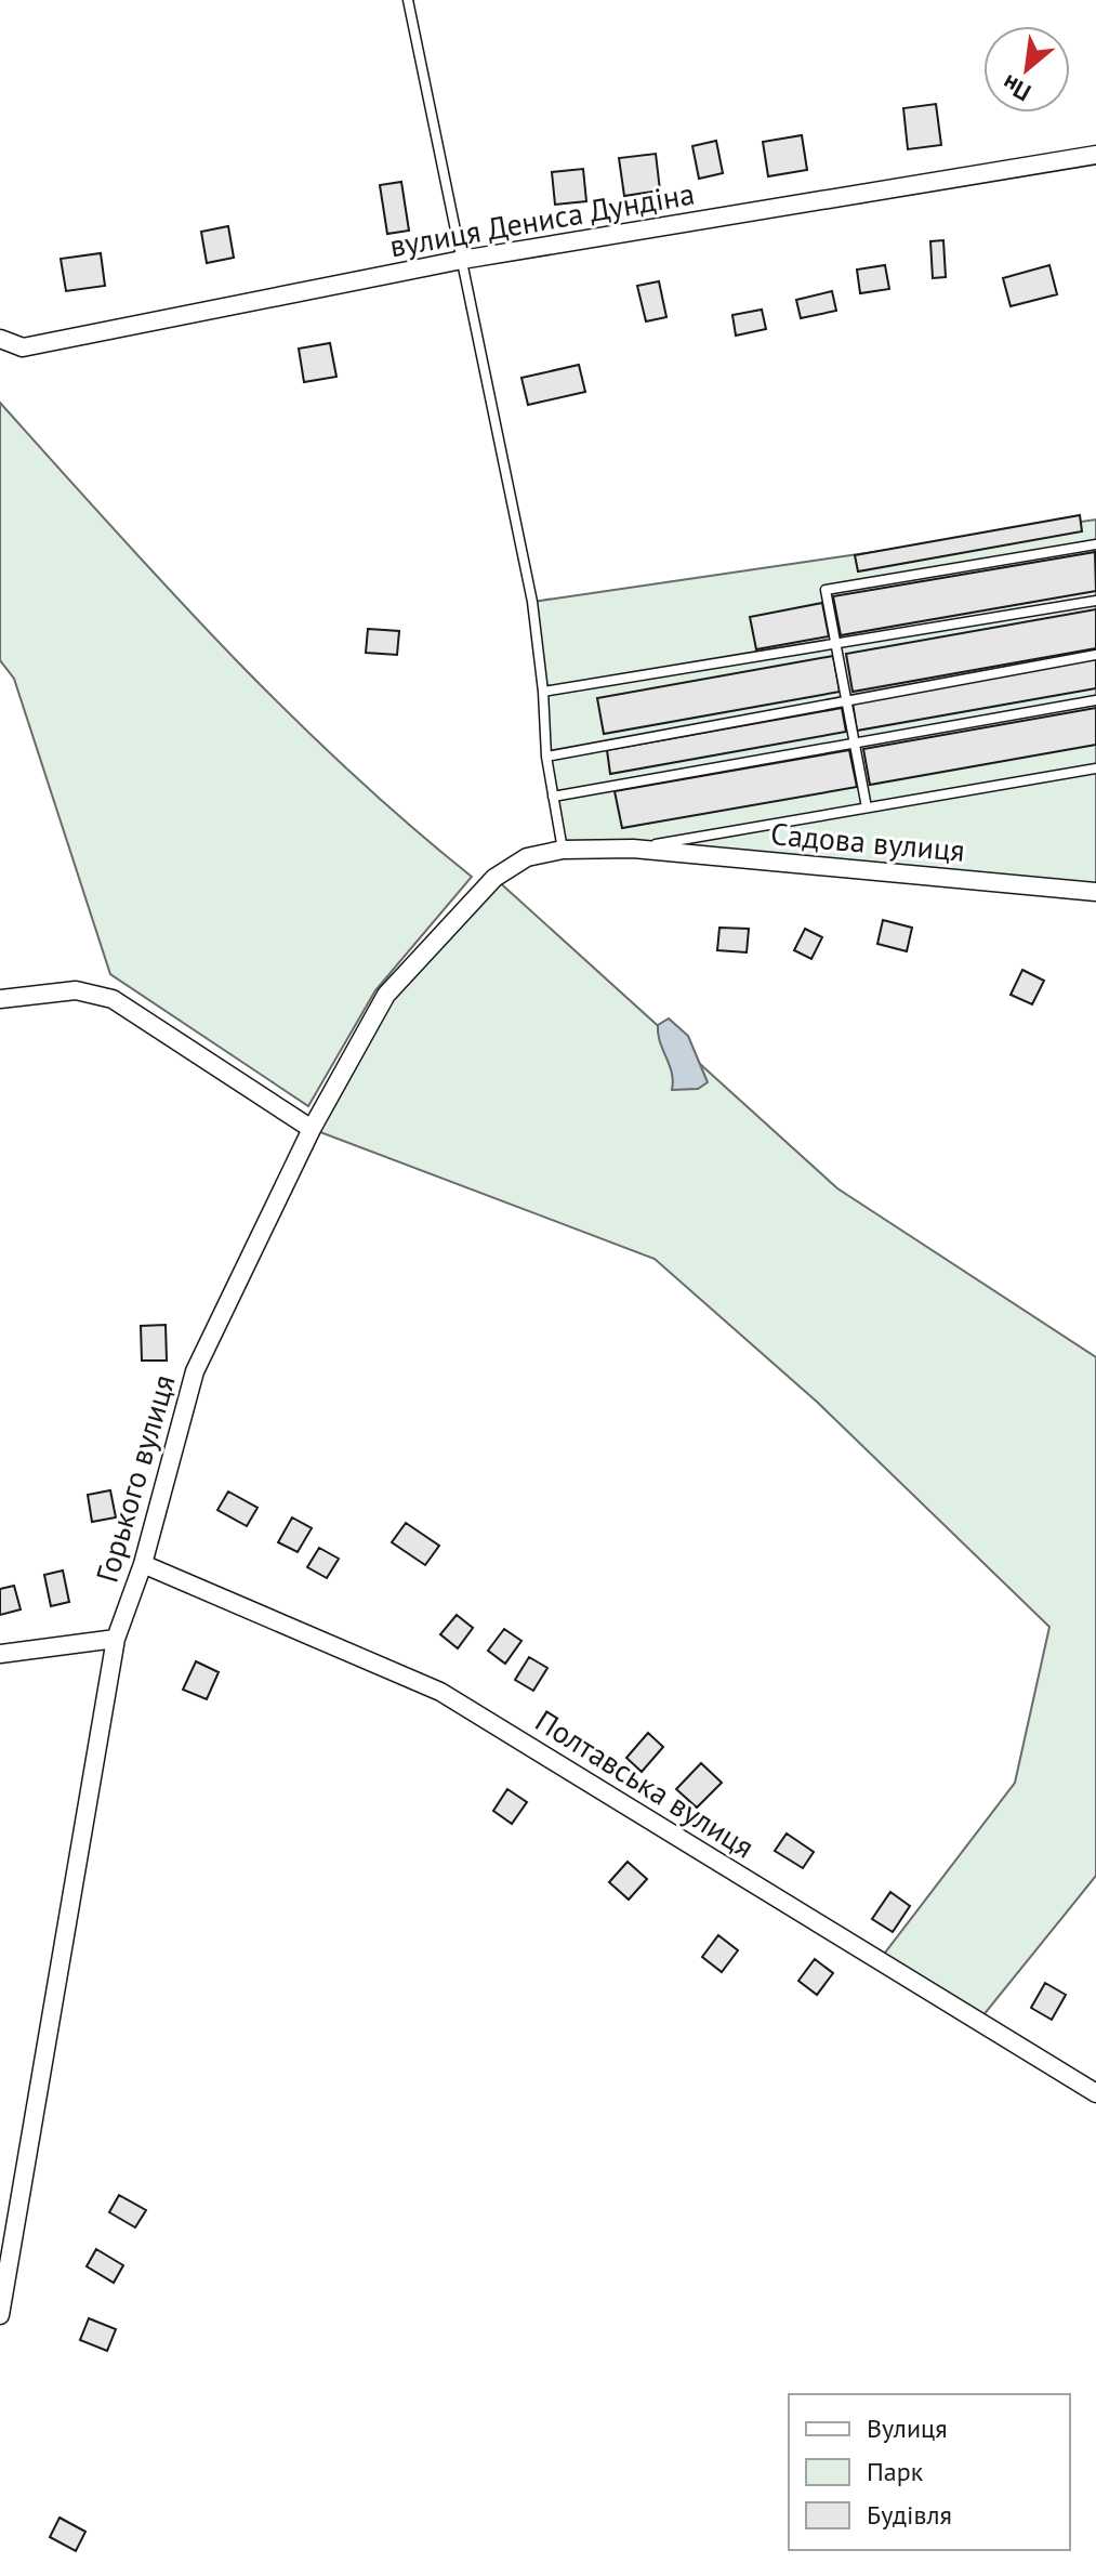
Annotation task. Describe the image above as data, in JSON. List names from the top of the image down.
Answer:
{
  "streets": {
    "street": [
      "вулиця Дениса Дундіна",
      "Садова вулиця",
      "Горького вулиця",
      "Полтавська вулиця"
    ]
  },
  "crossings": [
    ["Садова вулиця", "Горького вулиця"],
    ["Горького вулиця", "Полтавська вулиця"]
  ],
  "legend": ["Вулиця", "Парк", "Будівля"],
  "north": "bottom left"
}
